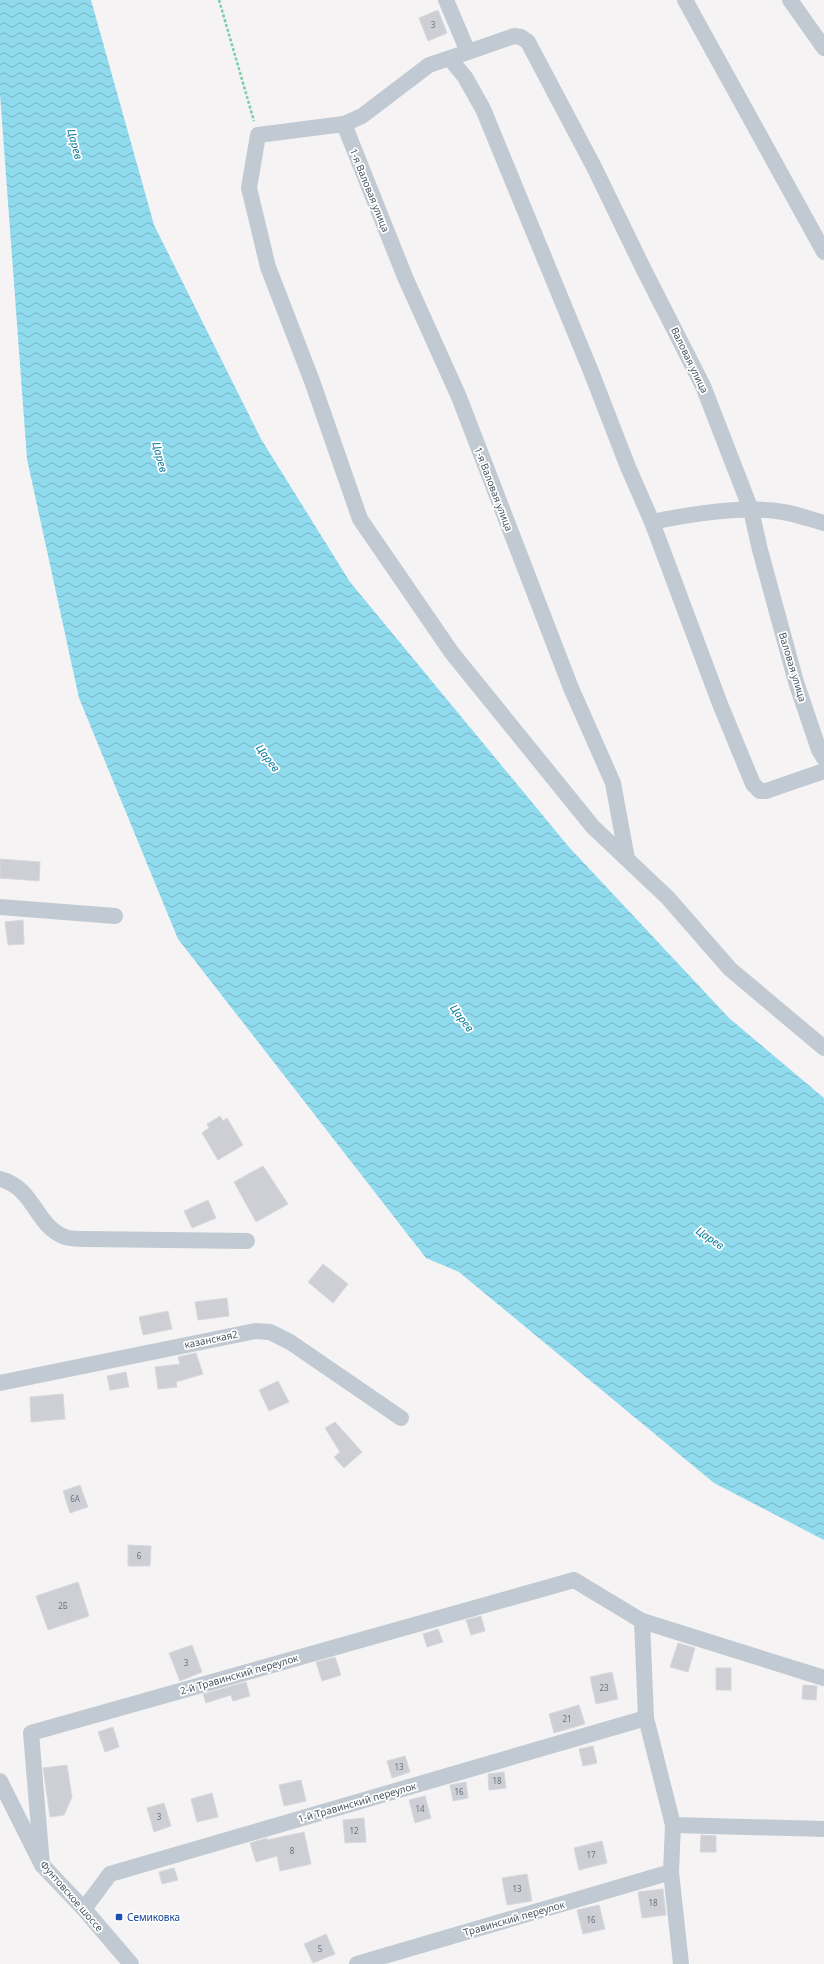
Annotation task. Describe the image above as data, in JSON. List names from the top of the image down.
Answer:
{
  "streets": {
    "street": [
      "1-я Валовая улица",
      "Валовая улица",
      "казанская2",
      "2-й Травинский переулок",
      "1-й Травинский переулок",
      "Фунтовское шоссе",
      "Травинский переулок"
    ]
  },
  "crossings": [
    ["1-я Валовая улица", "Валовая улица"],
    ["2-й Травинский переулок", "Фунтовское шоссе"],
    ["1-й Травинский переулок", "Фунтовское шоссе"]
  ],
  "water": ["Царев"],
  "places": {
    "transit": ["Семиковка"]
  },
  "house_numbers": [
    "3",
    "6А",
    "6",
    "2Б",
    "3",
    "23",
    "21",
    "13",
    "18",
    "16",
    "14",
    "3",
    "12",
    "8",
    "17",
    "13",
    "18",
    "16",
    "5"
  ]
}
